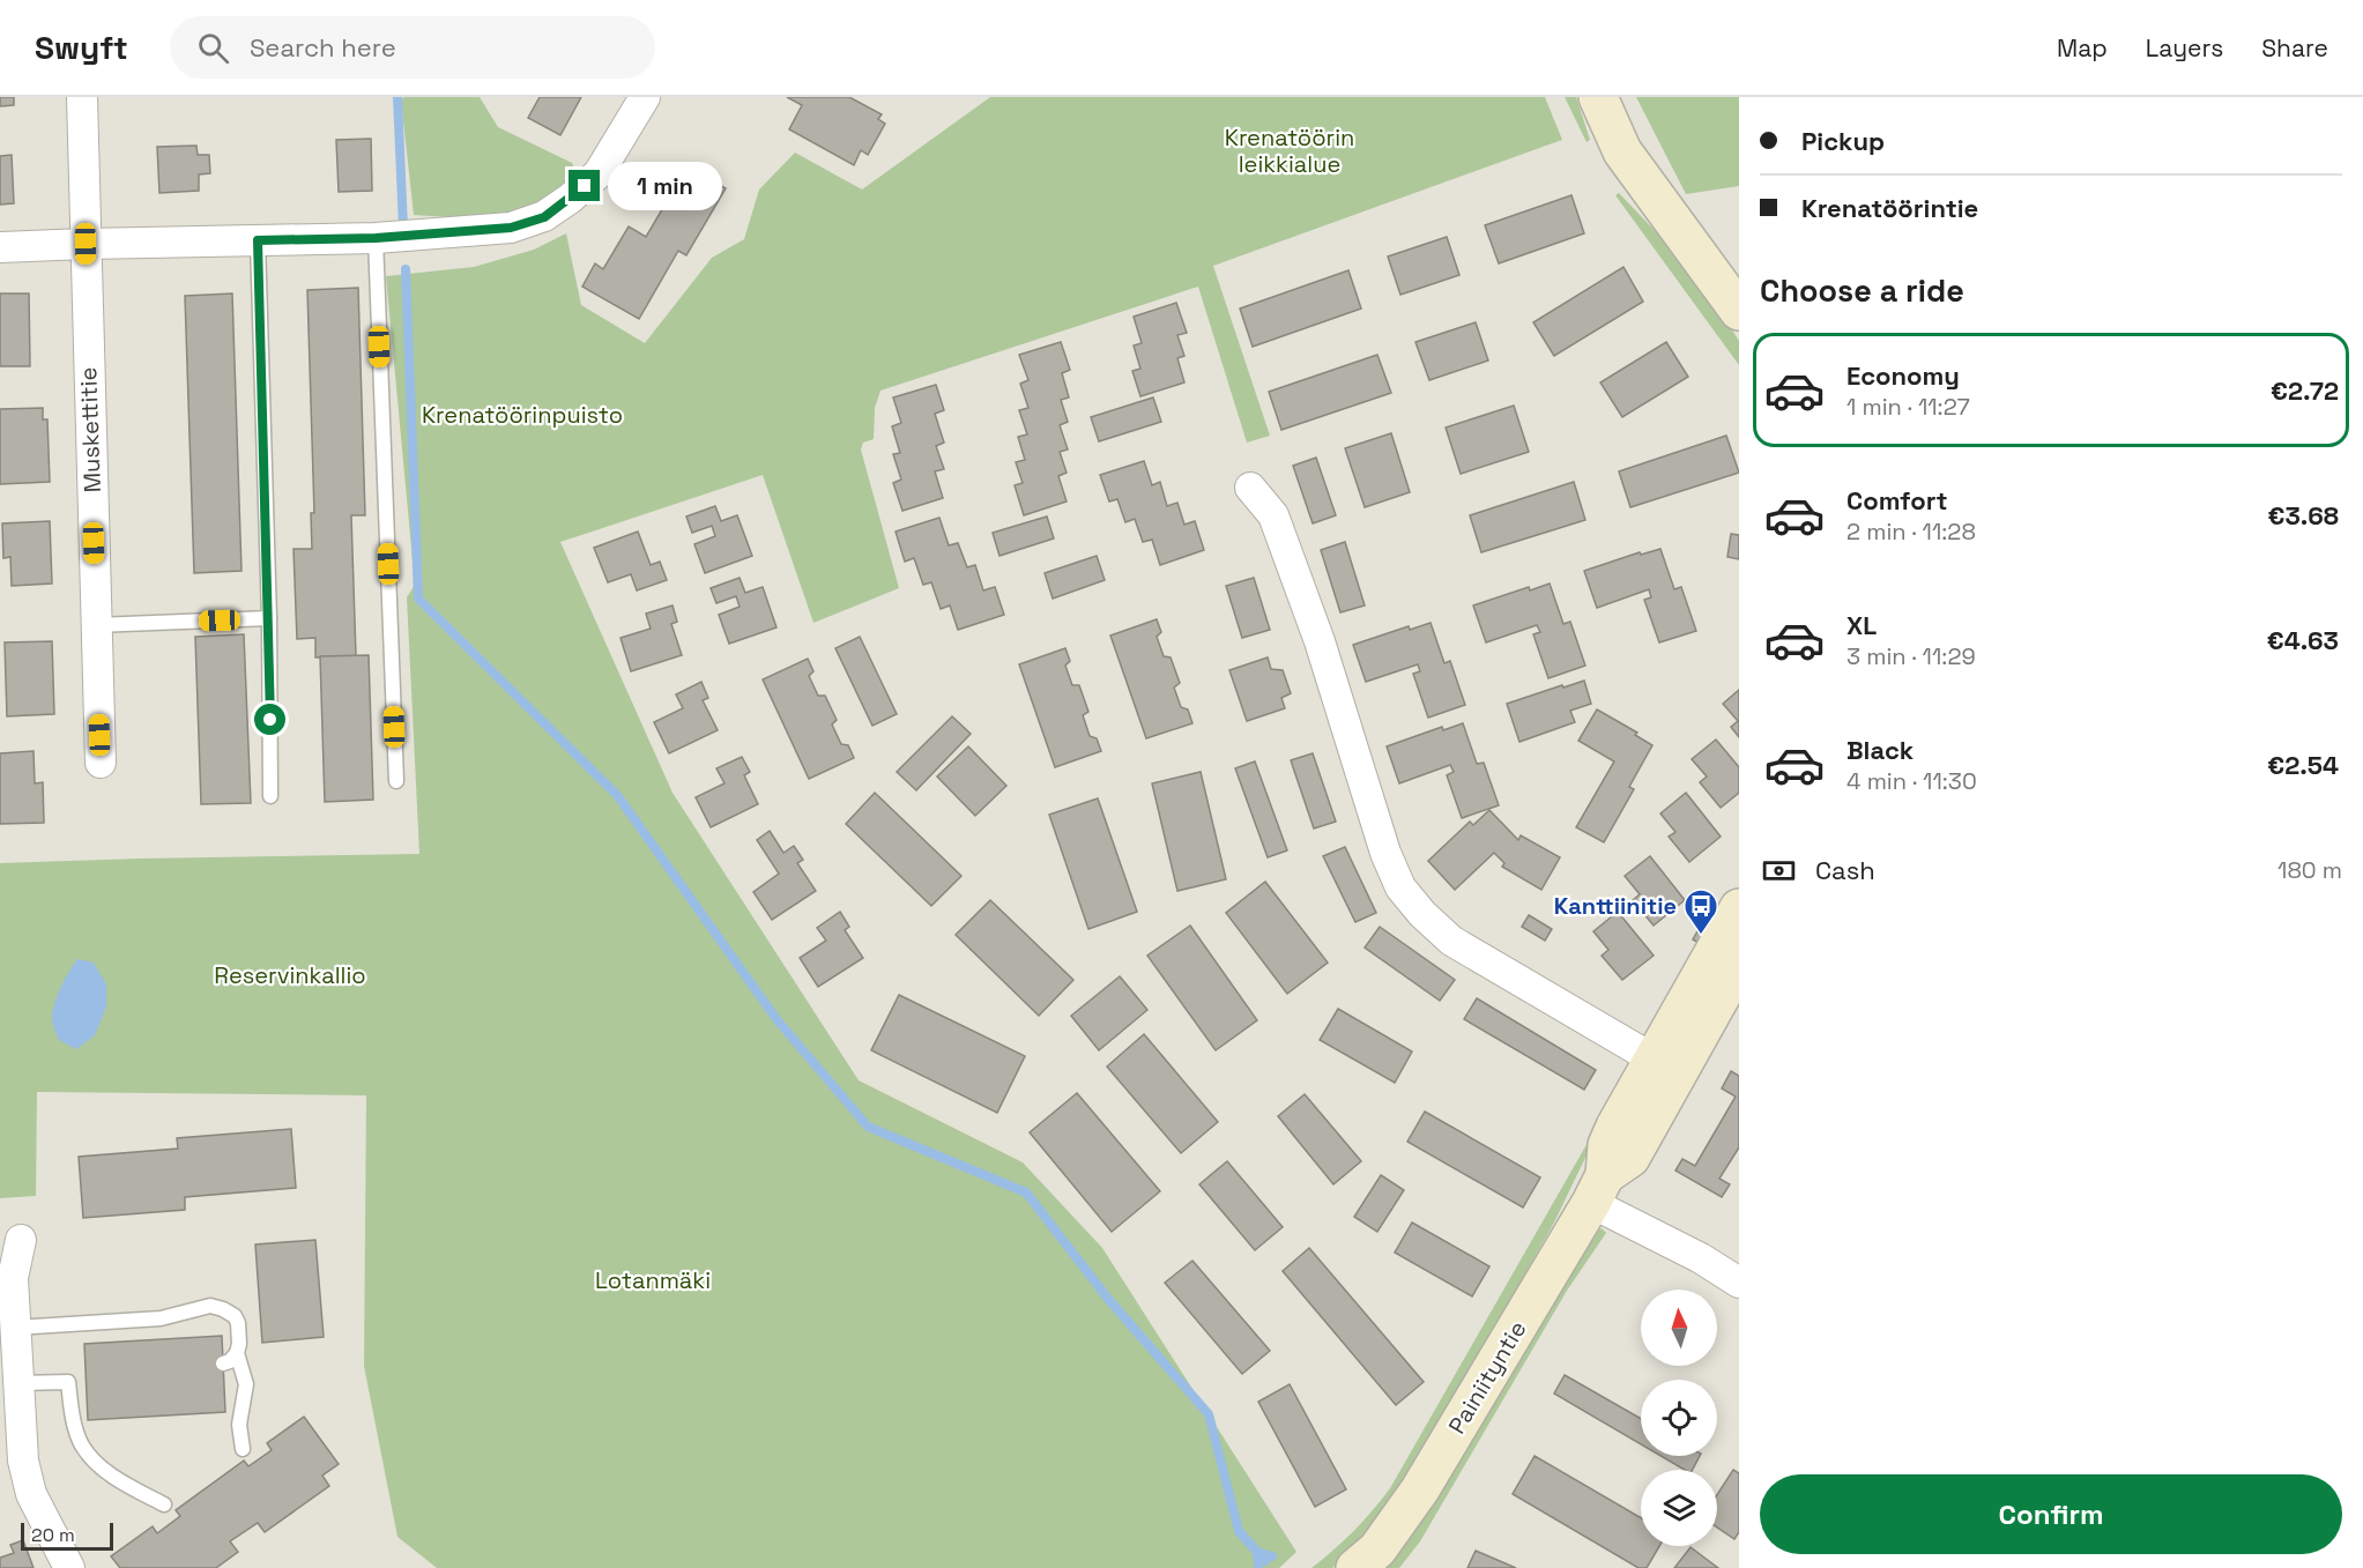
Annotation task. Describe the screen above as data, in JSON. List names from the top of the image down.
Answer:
{
  "streets": {
    "street": ["Muskettitie", "Painiityntie"]
  },
  "parks": [
    "Krenatöörin leikkialue",
    "Krenatöörinpuisto",
    "Reservinkallio",
    "Lotanmäki"
  ],
  "places": {
    "bus stop": ["Kanttiinitie"]
  },
  "scale_bar": "20 m",
  "north": "top",
  "page": {
    "header": "Swyft",
    "search": "Search here",
    "nav": ["Map", "Layers", "Share"],
    "banner": ["Pickup", "Krenatöörintie"],
    "bubble": "1 min",
    "heading": "Choose a ride",
    "list": [
      {
        "name": "Economy",
        "note": "1 min · 11:27",
        "value": "€2.72"
      },
      {
        "name": "Comfort",
        "note": "2 min · 11:28",
        "value": "€3.68"
      },
      {
        "name": "XL",
        "note": "3 min · 11:29",
        "value": "€4.63"
      },
      {
        "name": "Black",
        "note": "4 min · 11:30",
        "value": "€2.54"
      }
    ],
    "pay": ["Cash", "180 m"],
    "buttons": "Confirm",
    "scale": "20 m"
  }
}
